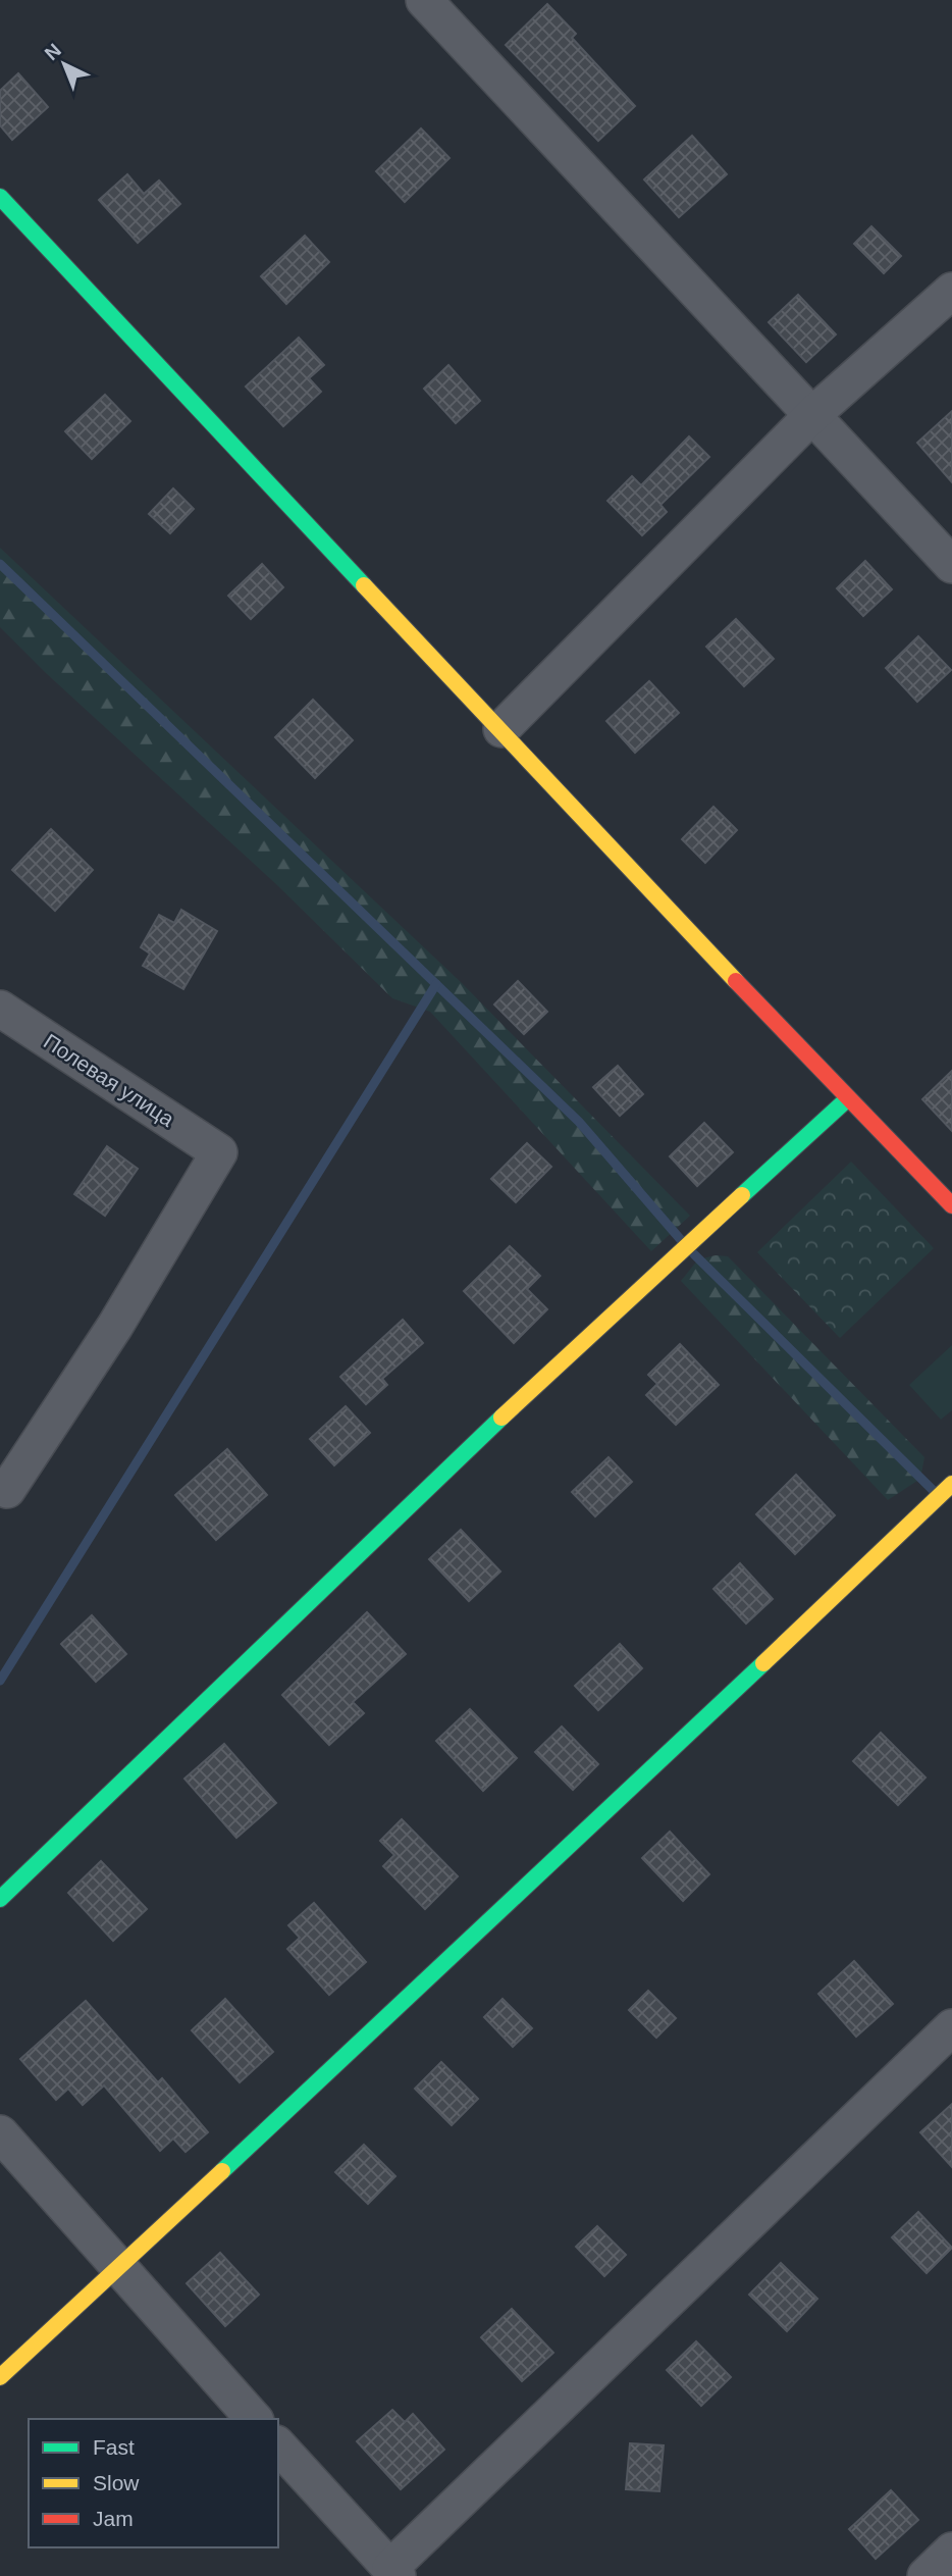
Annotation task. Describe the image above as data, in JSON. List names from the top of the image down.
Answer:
{
  "streets": {
    "street": ["Полевая улица"]
  },
  "legend": ["Fast", "Slow", "Jam"],
  "north": "top left"
}
